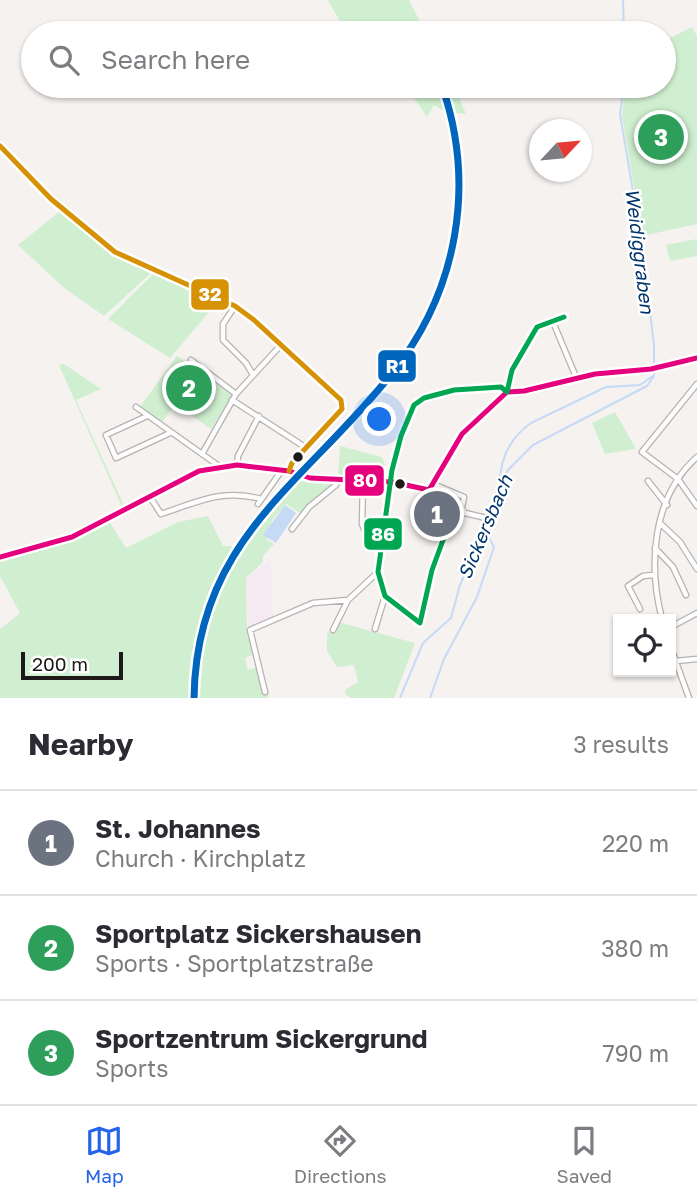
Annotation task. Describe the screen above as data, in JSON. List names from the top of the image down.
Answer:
{
  "water": ["Weidiggraben", "Sickersbach"],
  "lines": [
    "transit line R1",
    "transit line 32",
    "transit line 86",
    "transit line 80"
  ],
  "scale_bar": "200 m",
  "north": "top right",
  "page": {
    "search": "Search here",
    "pins": ["3", "2", "1"],
    "scale": "200 m",
    "heading": ["Nearby", "3 results"],
    "list": [
      {
        "mark": "1",
        "name": "St. Johannes",
        "note": "Church · Kirchplatz",
        "value": "220 m"
      },
      {
        "mark": "2",
        "name": "Sportplatz Sickershausen",
        "note": "Sports · Sportplatzstraße",
        "value": "380 m"
      },
      {
        "mark": "3",
        "name": "Sportzentrum Sickergrund",
        "note": "Sports",
        "value": "790 m"
      }
    ],
    "nav": ["Map", "Directions", "Saved"]
  }
}
